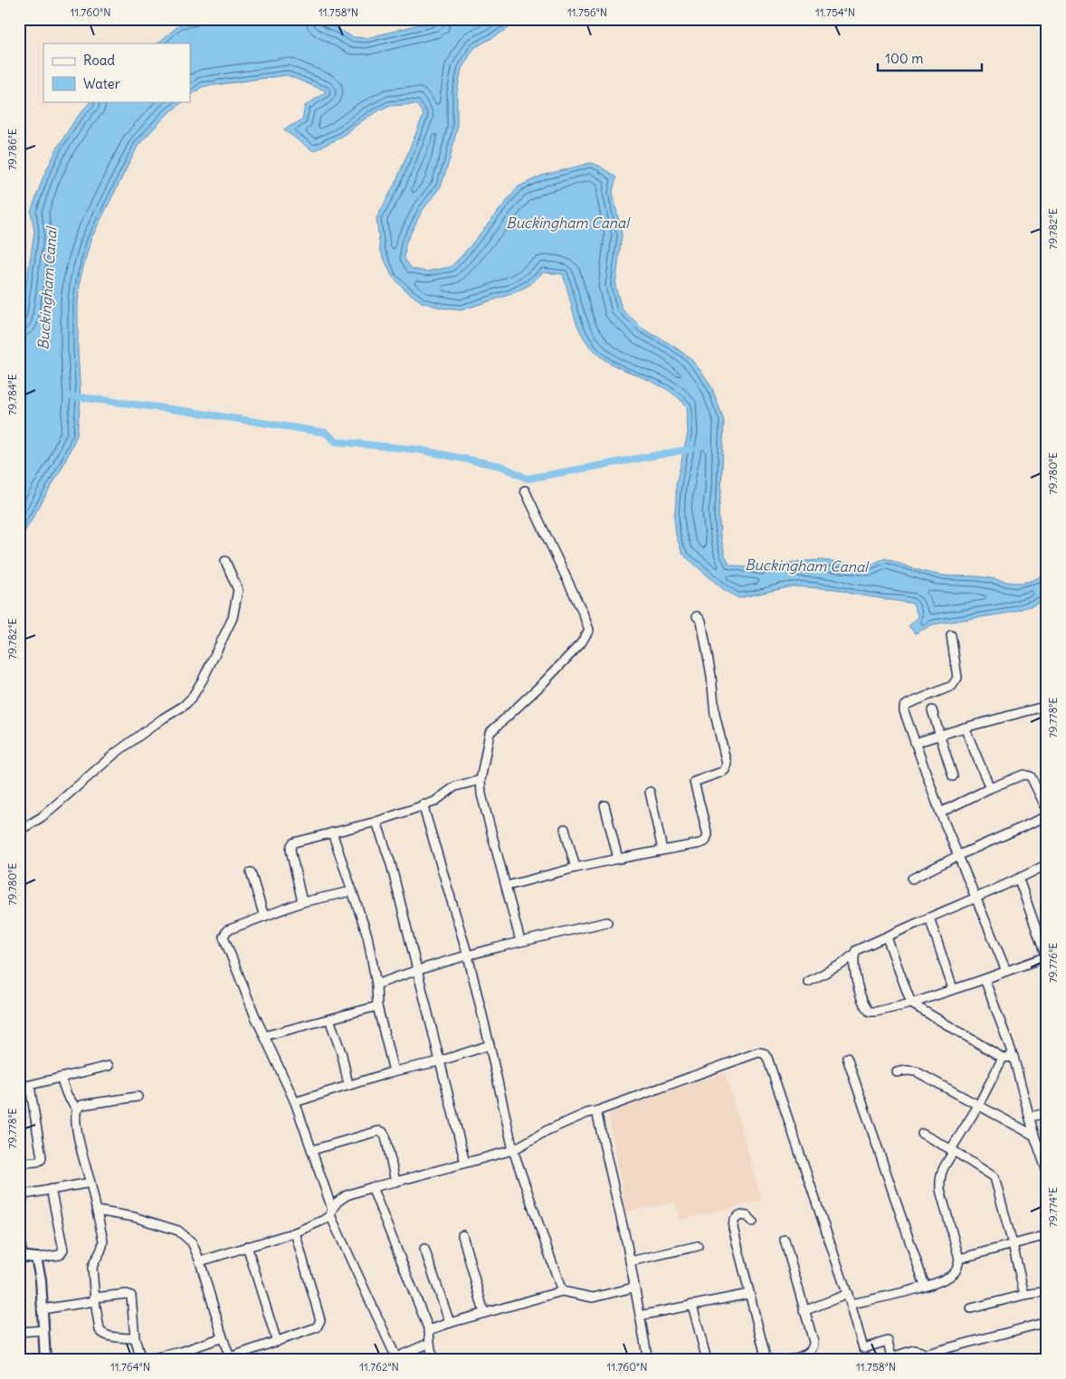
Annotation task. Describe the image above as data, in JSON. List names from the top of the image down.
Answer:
{
  "water": ["Buckingham Canal"],
  "legend": ["Road", "Water"],
  "scale_bar": "100 m",
  "coordinates": [
    "11.760°N",
    "11.758°N",
    "11.756°N",
    "11.754°N",
    "79.786°E",
    "79.782°E",
    "79.784°E",
    "79.780°E",
    "79.778°E",
    "79.776°E",
    "79.774°E",
    "11.764°N",
    "11.762°N"
  ]
}
